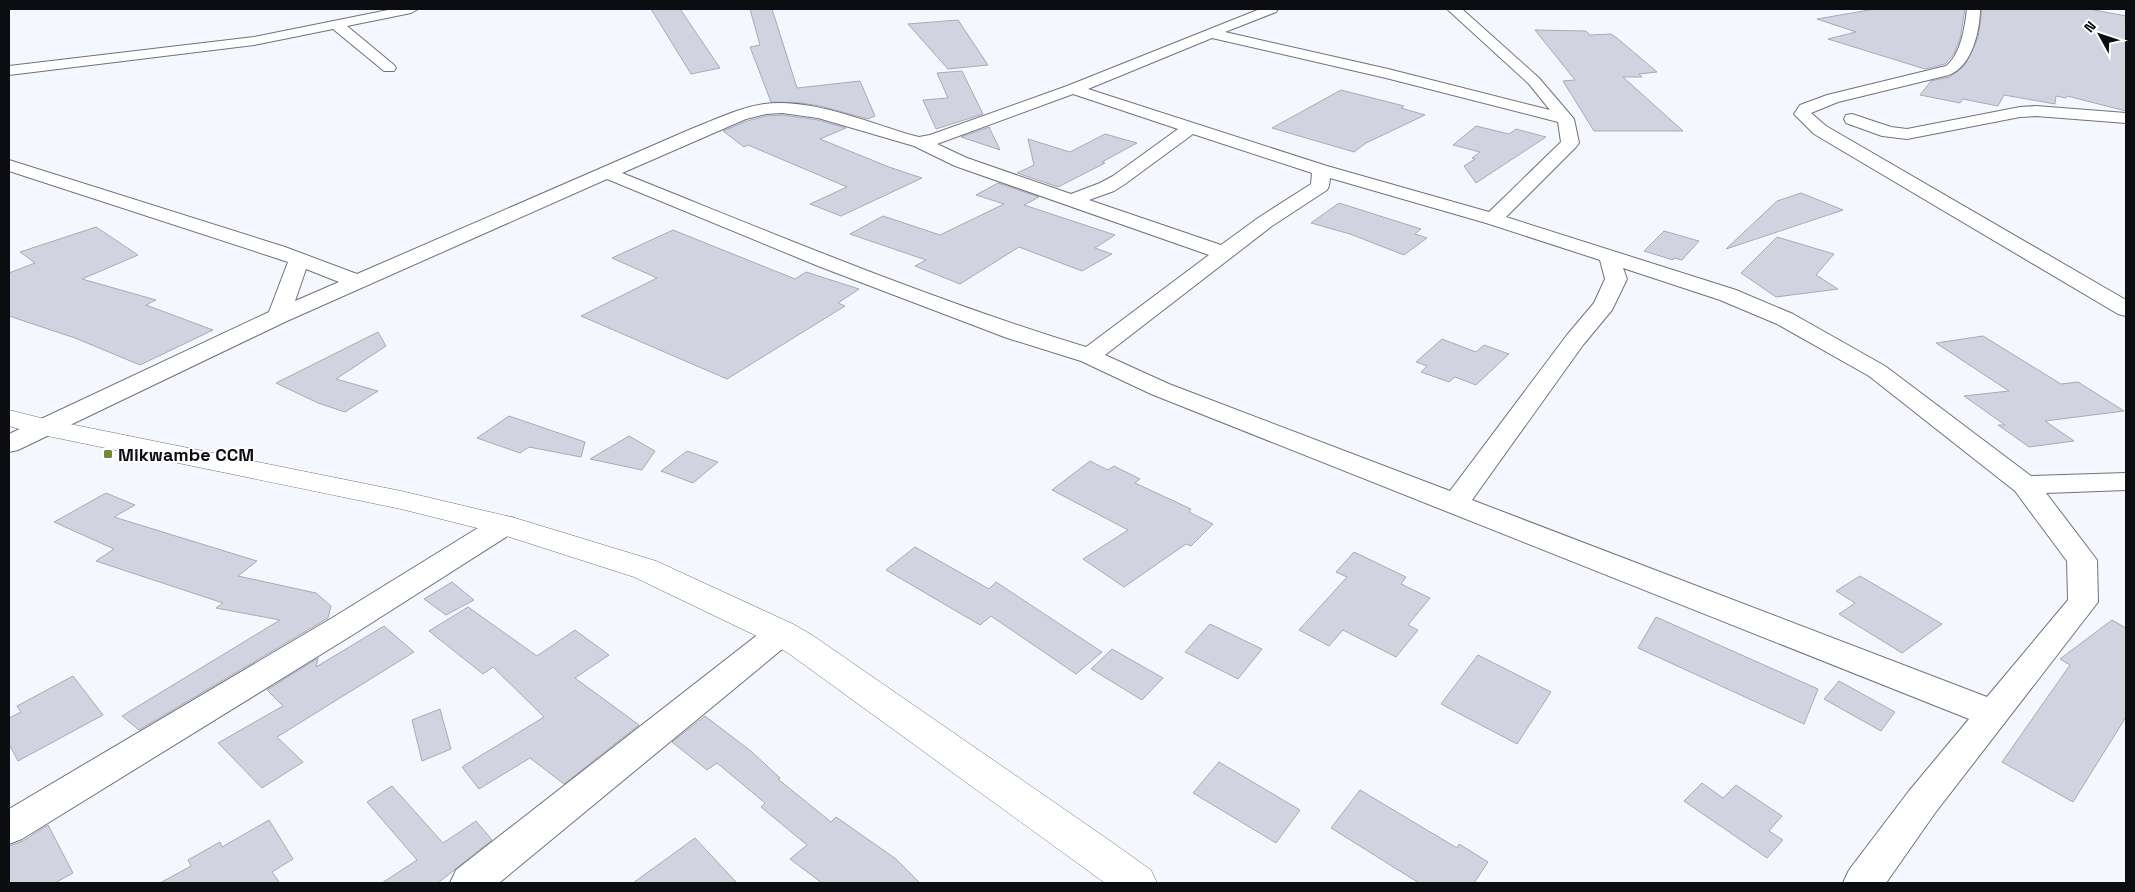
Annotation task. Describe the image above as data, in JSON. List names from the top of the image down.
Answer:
{
  "places": {
    "transit": ["Mikwambe CCM"]
  },
  "north": "top left"
}
